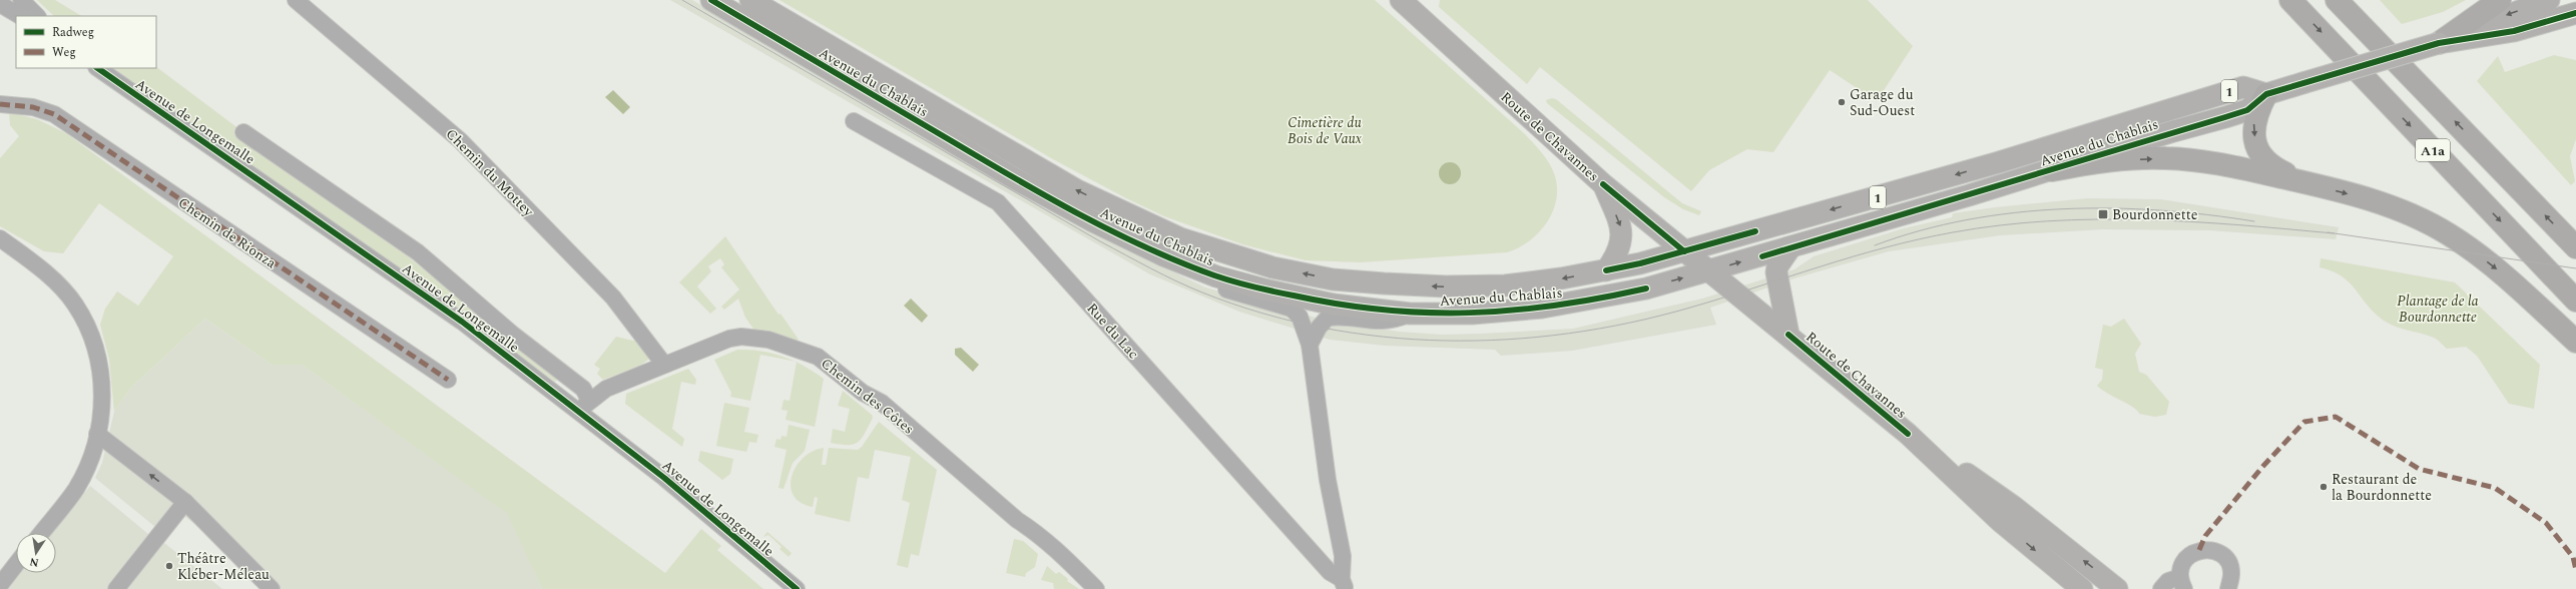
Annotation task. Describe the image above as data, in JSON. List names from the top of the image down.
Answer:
{
  "streets": {
    "highway": ["A1a"],
    "main road": ["Avenue du Chablais", "1", "Route de Chavannes"],
    "street": [
      "Avenue de Longemalle",
      "Chemin du Mottey",
      "Chemin de Rionza",
      "Rue du Lac",
      "Chemin des Côtes"
    ]
  },
  "crossings": [
    ["Avenue du Chablais", "1"],
    ["Avenue du Chablais", "Route de Chavannes"],
    ["Avenue du Chablais", "Rue du Lac"],
    ["Avenue de Longemalle", "Chemin des Côtes"],
    ["Chemin du Mottey", "Chemin des Côtes"]
  ],
  "parks": ["Cimetière du Bois de Vaux", "Plantage de la Bourdonnette"],
  "places": {
    "other": ["Garage du Sud-Ouest", "Restaurant de la Bourdonnette", "Théâtre Kléber-Méleau"],
    "transit": ["Bourdonnette"]
  },
  "legend": ["Radweg", "Weg"],
  "north": "bottom"
}
